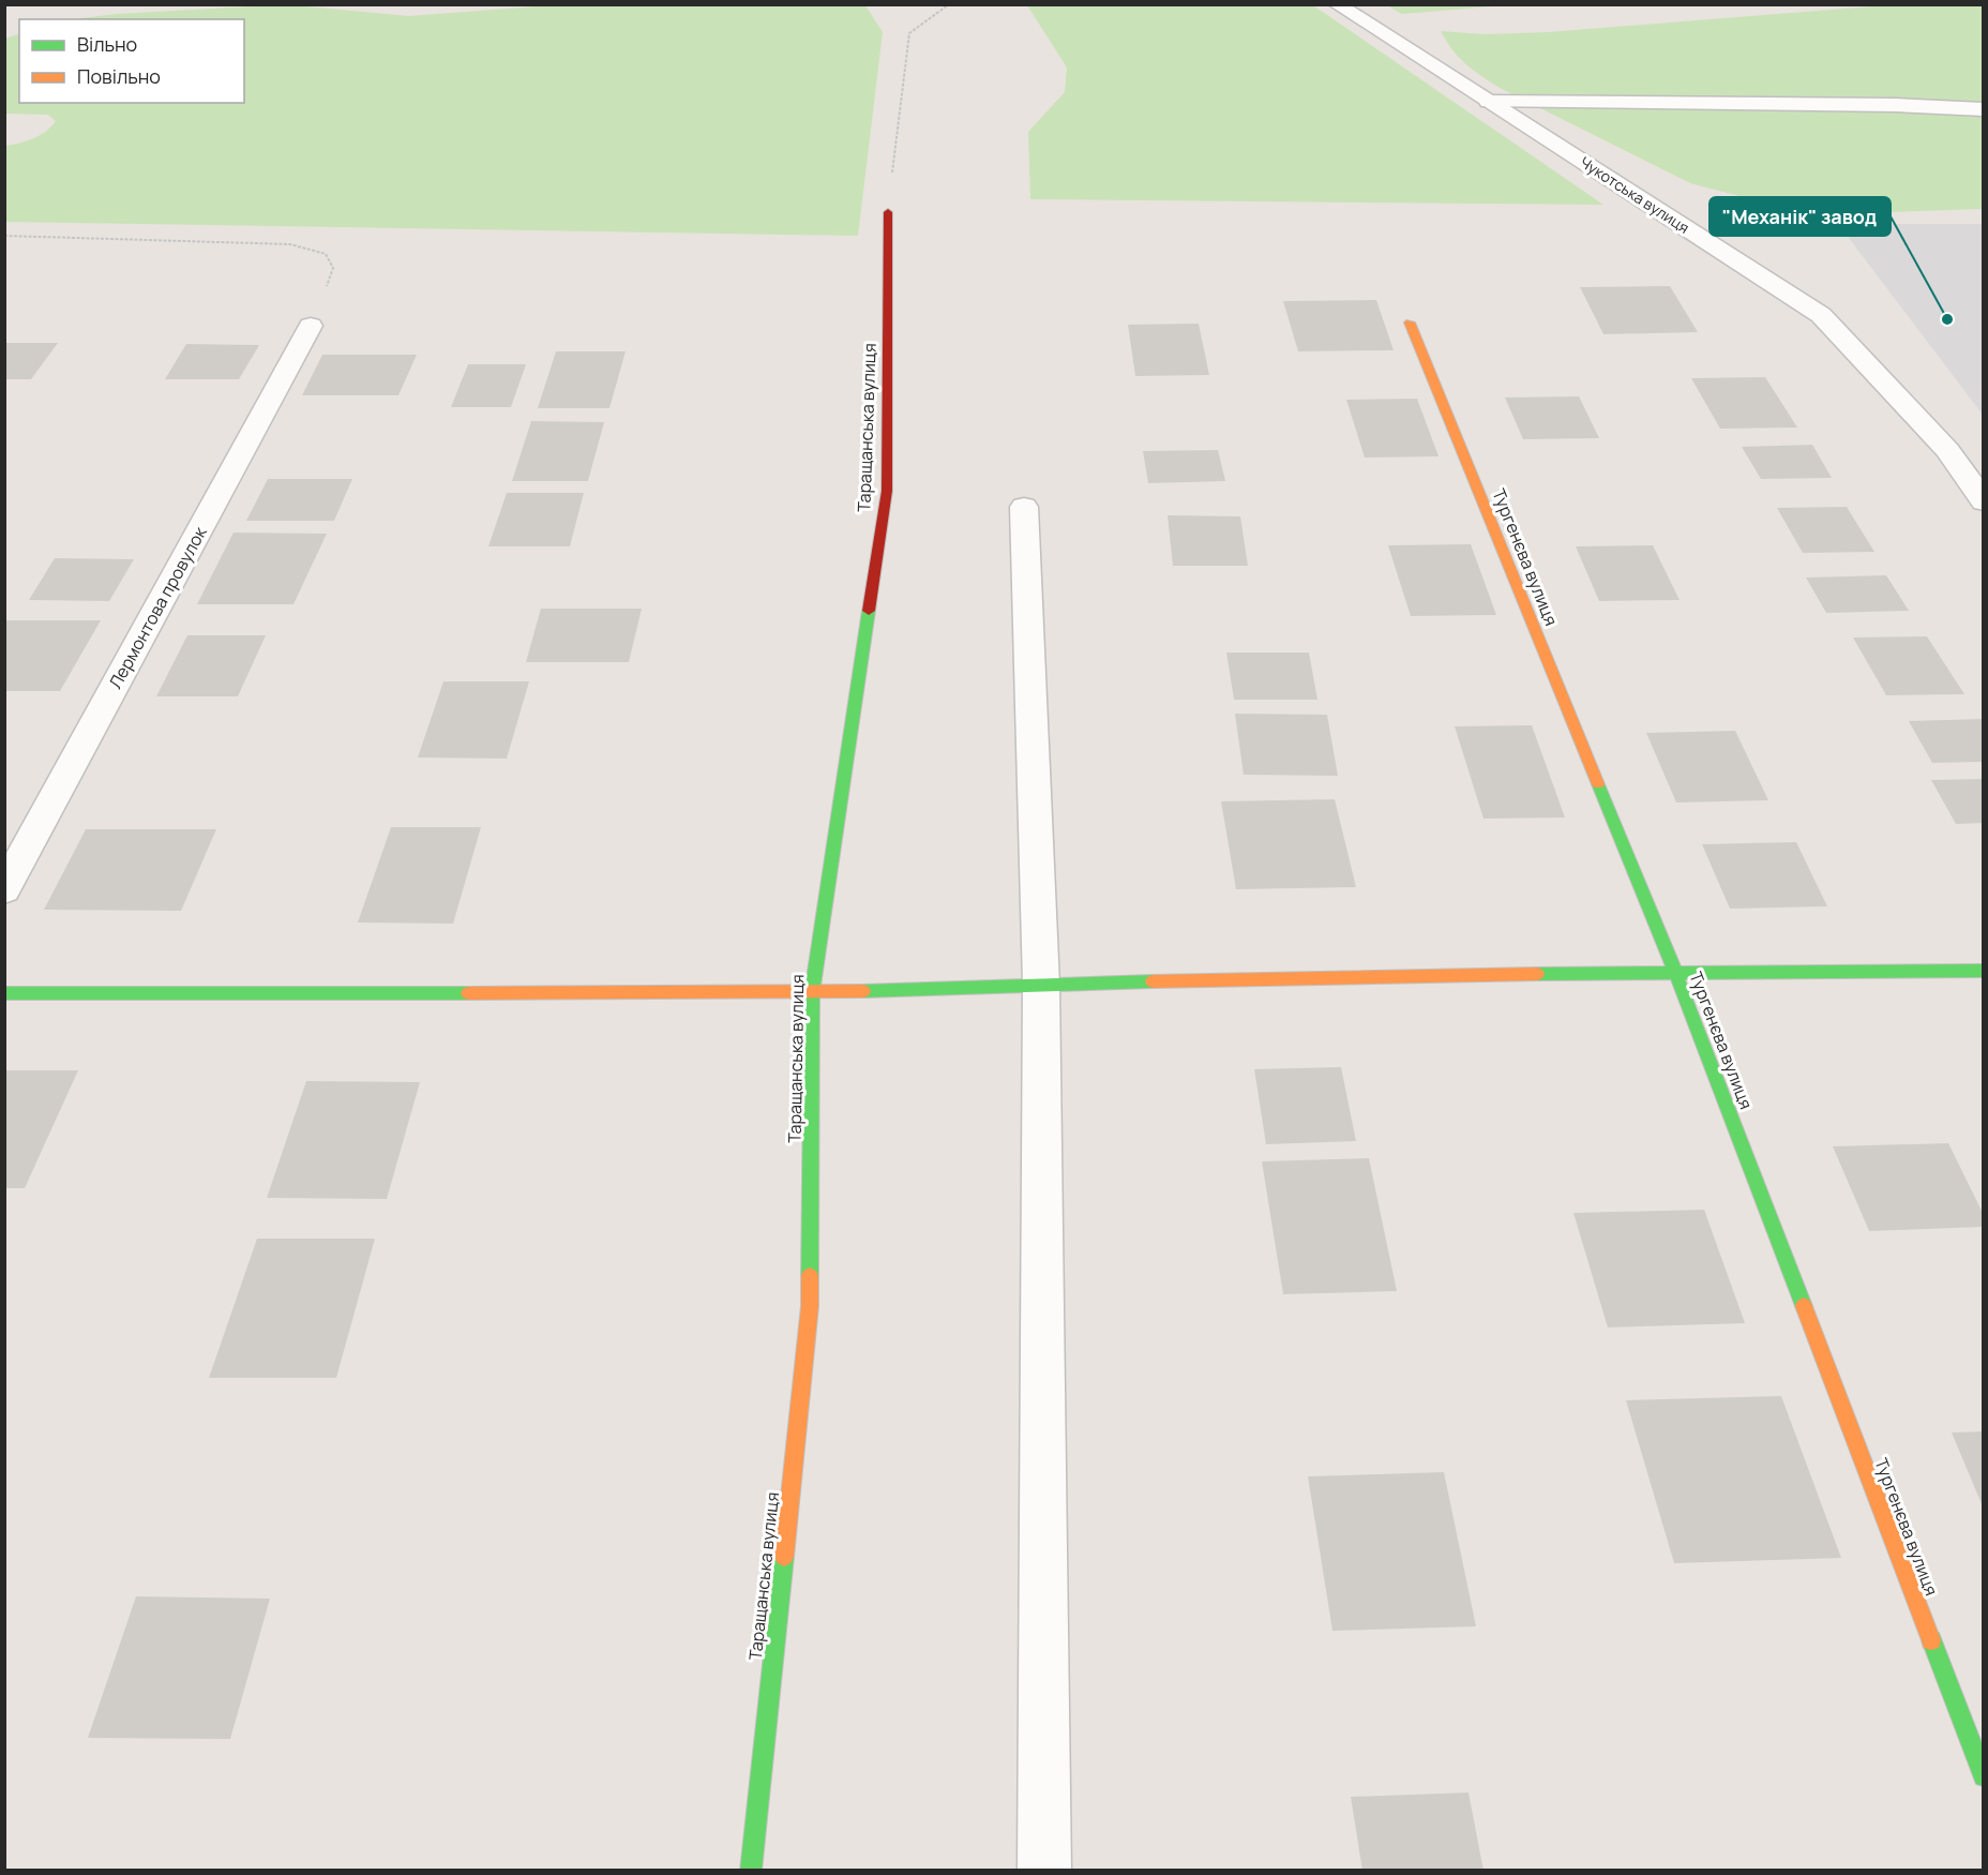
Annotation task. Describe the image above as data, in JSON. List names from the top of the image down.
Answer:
{
  "streets": {
    "street": [
      "Чукотська вулиця",
      "Таращанська вулиця",
      "Тургенєва вулиця",
      "Лермонтова провулок"
    ]
  },
  "places": ["\"Механік\" завод"],
  "legend": ["Вільно", "Повільно"]
}
